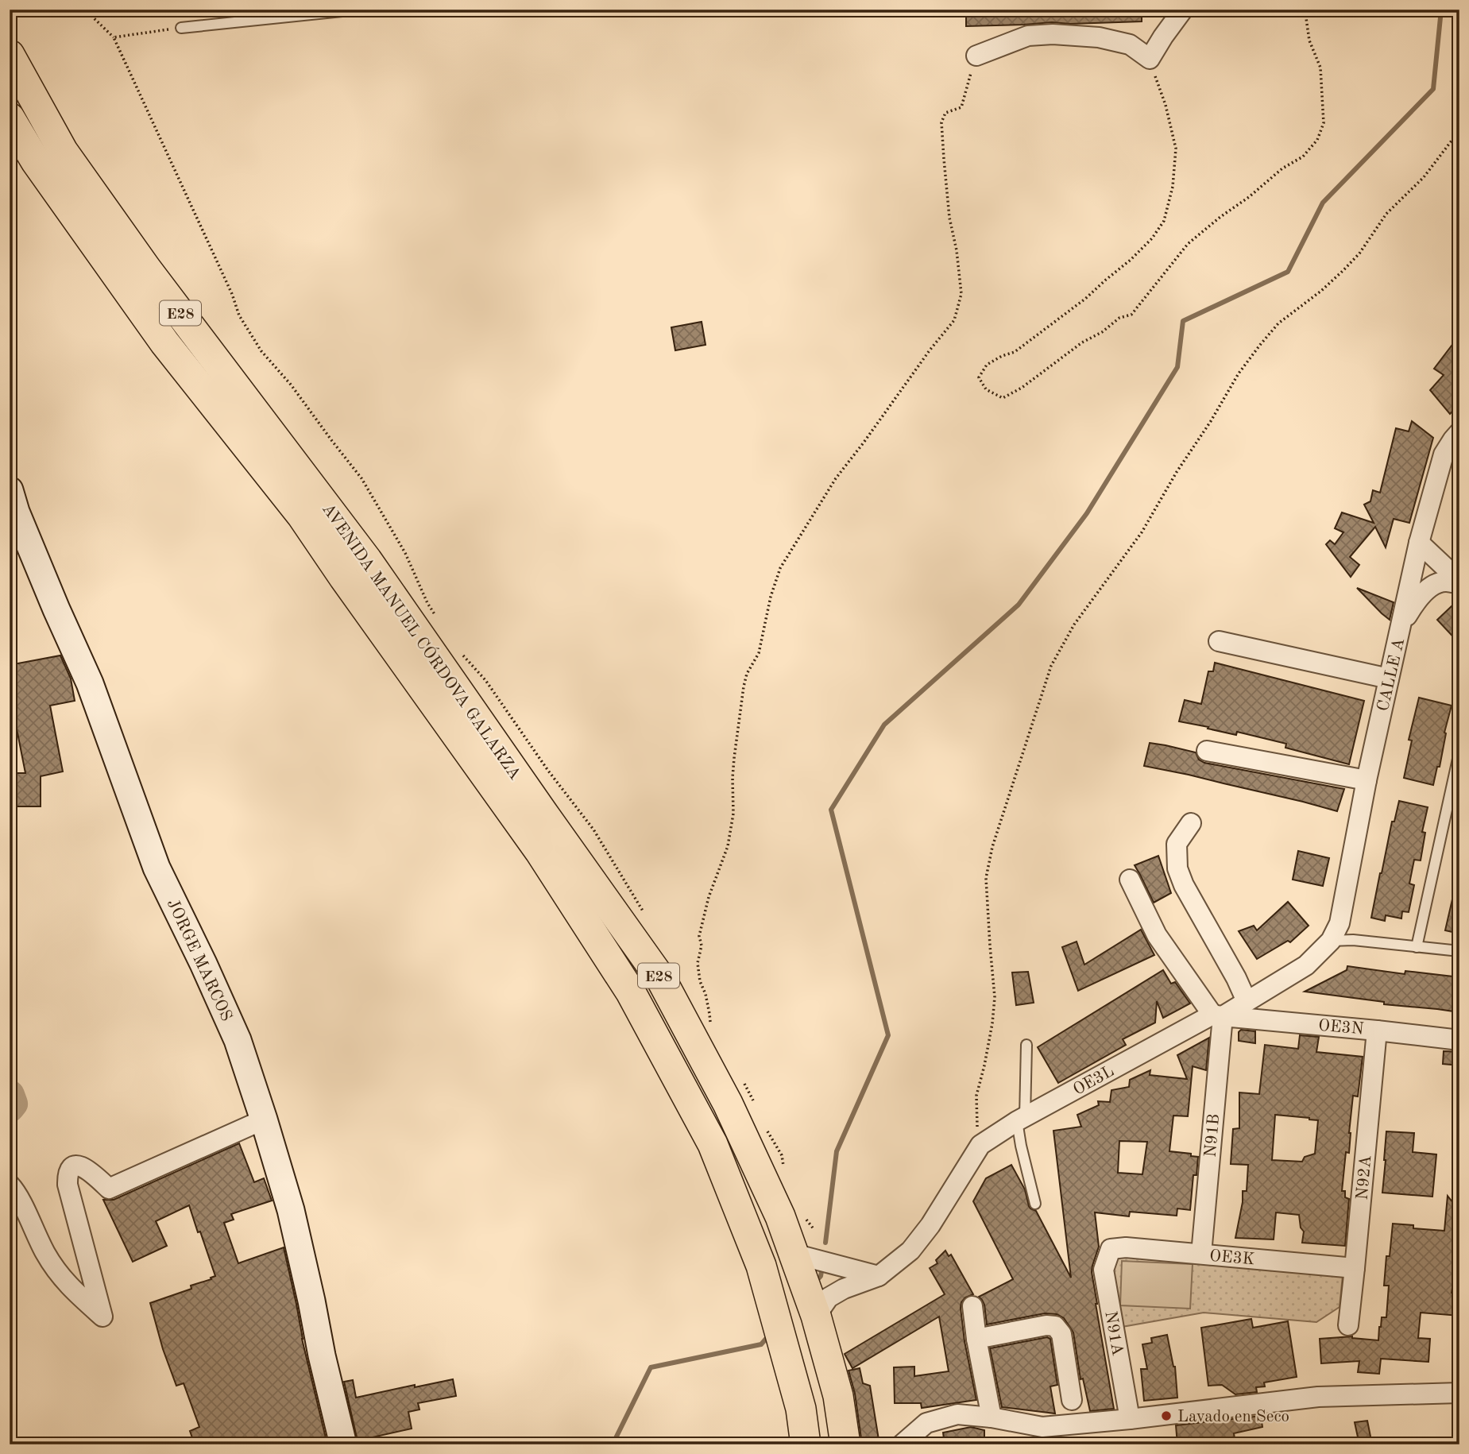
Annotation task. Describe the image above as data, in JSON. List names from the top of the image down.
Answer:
{
  "streets": {
    "main road": ["E28", "AVENIDA MANUEL CÓRDOVA GALARZA", "JORGE MARCOS"],
    "street": [
      "CALLE A",
      "OE3N",
      "OE3L",
      "N91B",
      "N92A",
      "OE3K",
      "N91A"
    ]
  },
  "crossings": [
    ["AVENIDA MANUEL CÓRDOVA GALARZA", "OE3L"],
    ["CALLE A", "OE3L"],
    ["OE3N", "OE3L"],
    ["OE3N", "N91B"],
    ["OE3N", "N92A"],
    ["OE3L", "N91B"],
    ["N91B", "OE3K"],
    ["N92A", "OE3K"],
    ["OE3K", "N91A"]
  ],
  "places": ["Lavado en Seco"]
}
